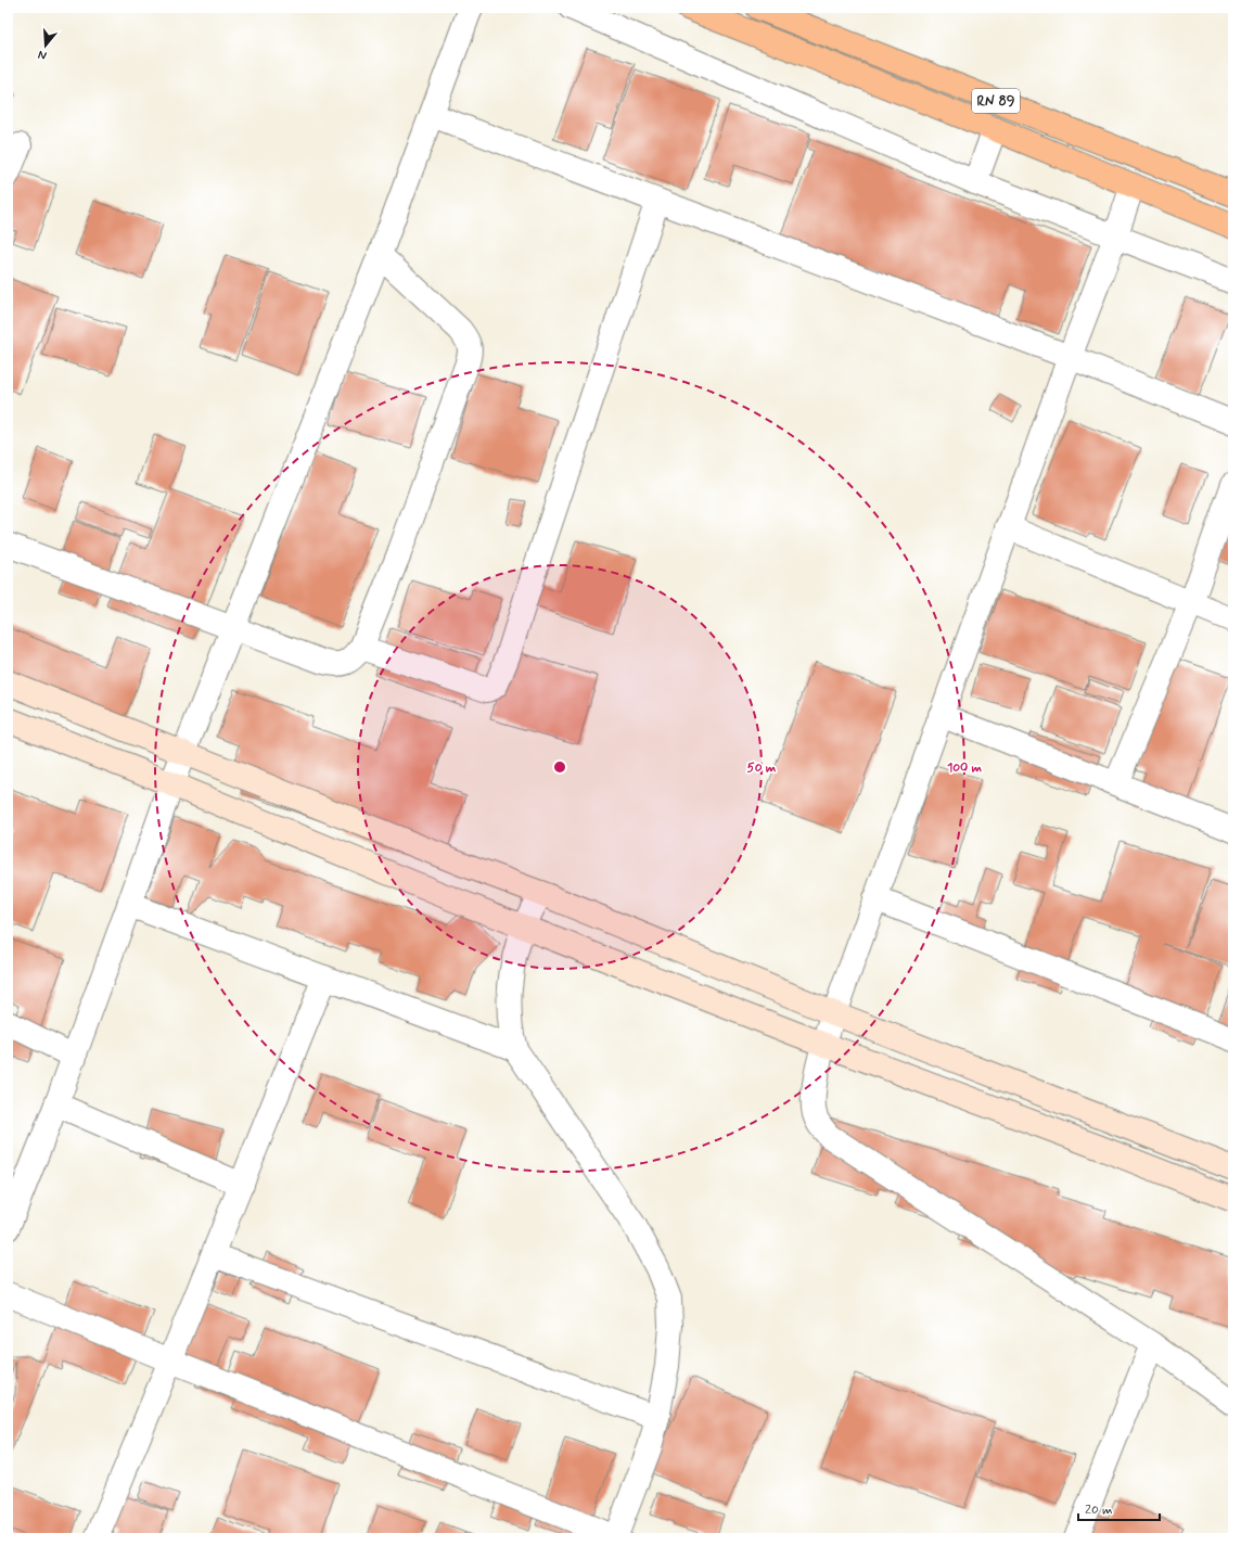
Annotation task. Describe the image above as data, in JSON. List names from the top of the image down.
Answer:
{
  "streets": {
    "main road": ["RN 89"]
  },
  "scale_bar": "20 m",
  "north": "bottom",
  "rings": ["50 m", "100 m"]
}
